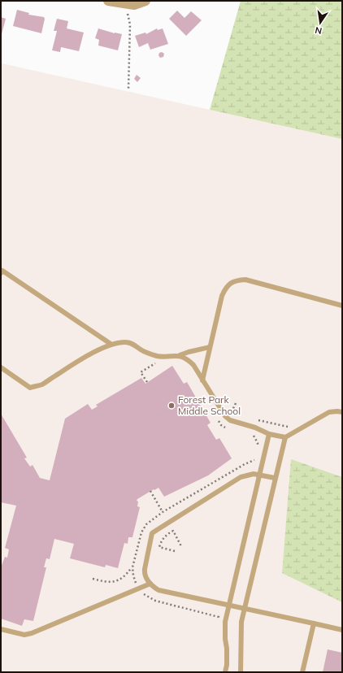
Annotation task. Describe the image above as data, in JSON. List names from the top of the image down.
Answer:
{
  "places": ["Forest Park Middle School"],
  "north": "bottom"
}
